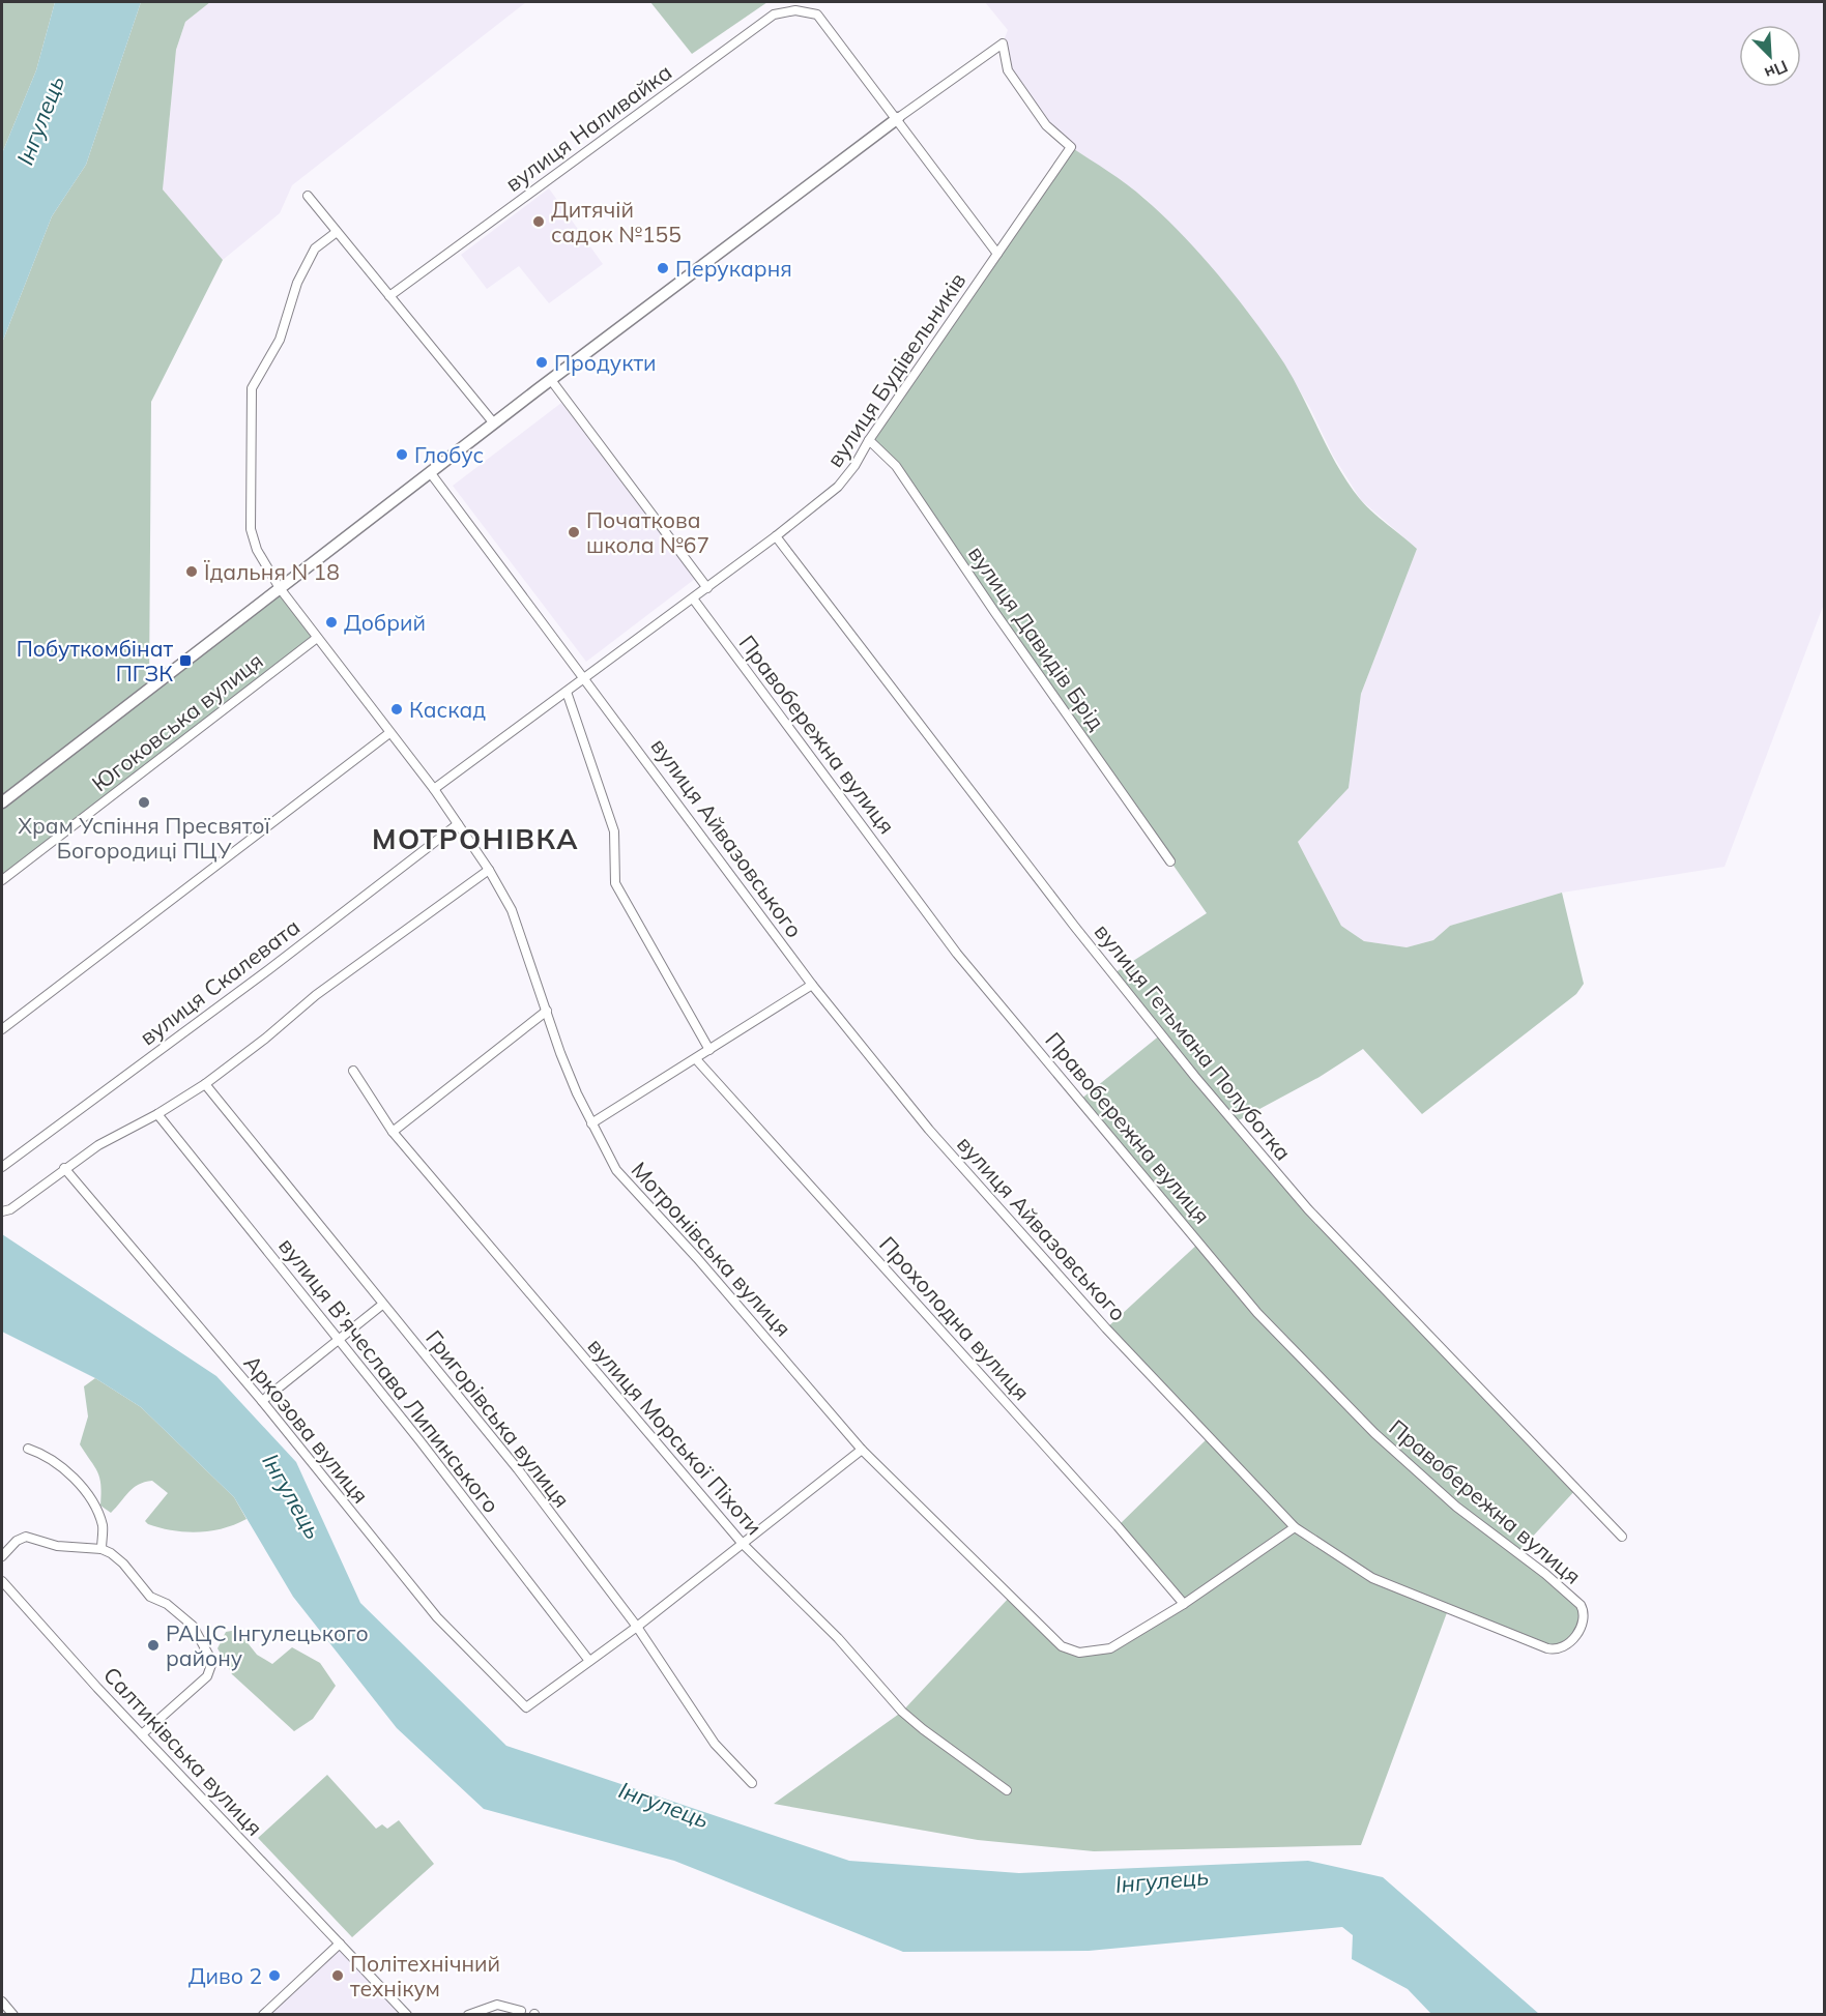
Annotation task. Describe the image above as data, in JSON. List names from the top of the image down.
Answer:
{
  "streets": {
    "street": [
      "вулиця Наливайка",
      "вулиця Будівельників",
      "вулиця Давидів Брід",
      "Югоковська вулиця",
      "Правобережна вулиця",
      "вулиця Айвазовського",
      "вулиця Скалевата",
      "вулиця Гетьмана Полуботка",
      "Мотронівська вулиця",
      "Прохолодна вулиця",
      "вулиця В’ячеслава Липинського",
      "Григорівська вулиця",
      "Аркозова вулиця",
      "вулиця Морської Піхоти",
      "Салтиківська вулиця"
    ]
  },
  "crossings": [
    ["вулиця Наливайка", "вулиця Будівельників"],
    ["вулиця Будівельників", "вулиця Давидів Брід"],
    ["вулиця Будівельників", "Правобережна вулиця"],
    ["вулиця Будівельників", "вулиця Айвазовського"],
    ["вулиця Будівельників", "вулиця Гетьмана Полуботка"],
    ["вулиця Будівельників", "Мотронівська вулиця"],
    ["Югоковська вулиця", "Мотронівська вулиця"],
    ["Правобережна вулиця", "вулиця Айвазовського"],
    ["вулиця Айвазовського", "Мотронівська вулиця"],
    ["вулиця Скалевата", "Мотронівська вулиця"],
    ["Мотронівська вулиця", "Прохолодна вулиця"],
    ["вулиця В’ячеслава Липинського", "Аркозова вулиця"]
  ],
  "districts": ["МОТРОНІВКА"],
  "water": ["Інгулець"],
  "places": {
    "other": [
      "Дитячій садок №155",
      "Перукарня",
      "Продукти",
      "Глобус",
      "Початкова школа №67",
      "Їдальня N 18",
      "Добрий",
      "Каскад",
      "Храм Успіння Пресвятої Богородиці ПЦУ",
      "РАЦС Інгулецького району",
      "Диво 2",
      "Політехнічний технікум"
    ],
    "transit": ["Побуткомбінат ПГЗК"]
  },
  "north": "bottom right"
}
